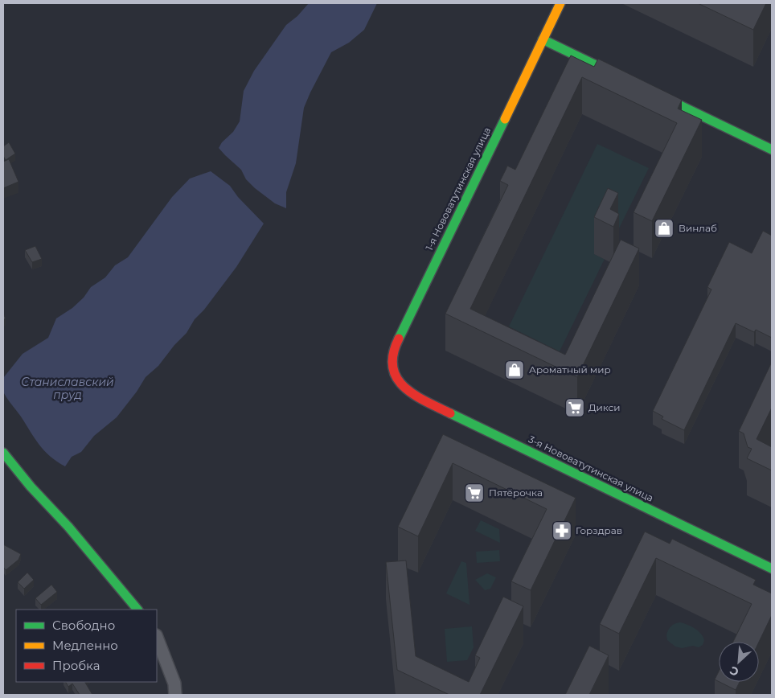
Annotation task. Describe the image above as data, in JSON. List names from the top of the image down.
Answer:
{
  "streets": {
    "street": ["1-я Нововатутинская улица", "3-я Нововатутинская улица"]
  },
  "crossings": [
    ["1-я Нововатутинская улица", "3-я Нововатутинская улица"]
  ],
  "water": ["Станиславский пруд"],
  "places": {
    "shop": ["Винлаб", "Ароматный мир"],
    "supermarket": ["Дикси", "Пятёрочка"],
    "pharmacy": ["Горздрав"]
  },
  "legend": ["Свободно", "Медленно", "Пробка"],
  "north": "bottom left"
}
